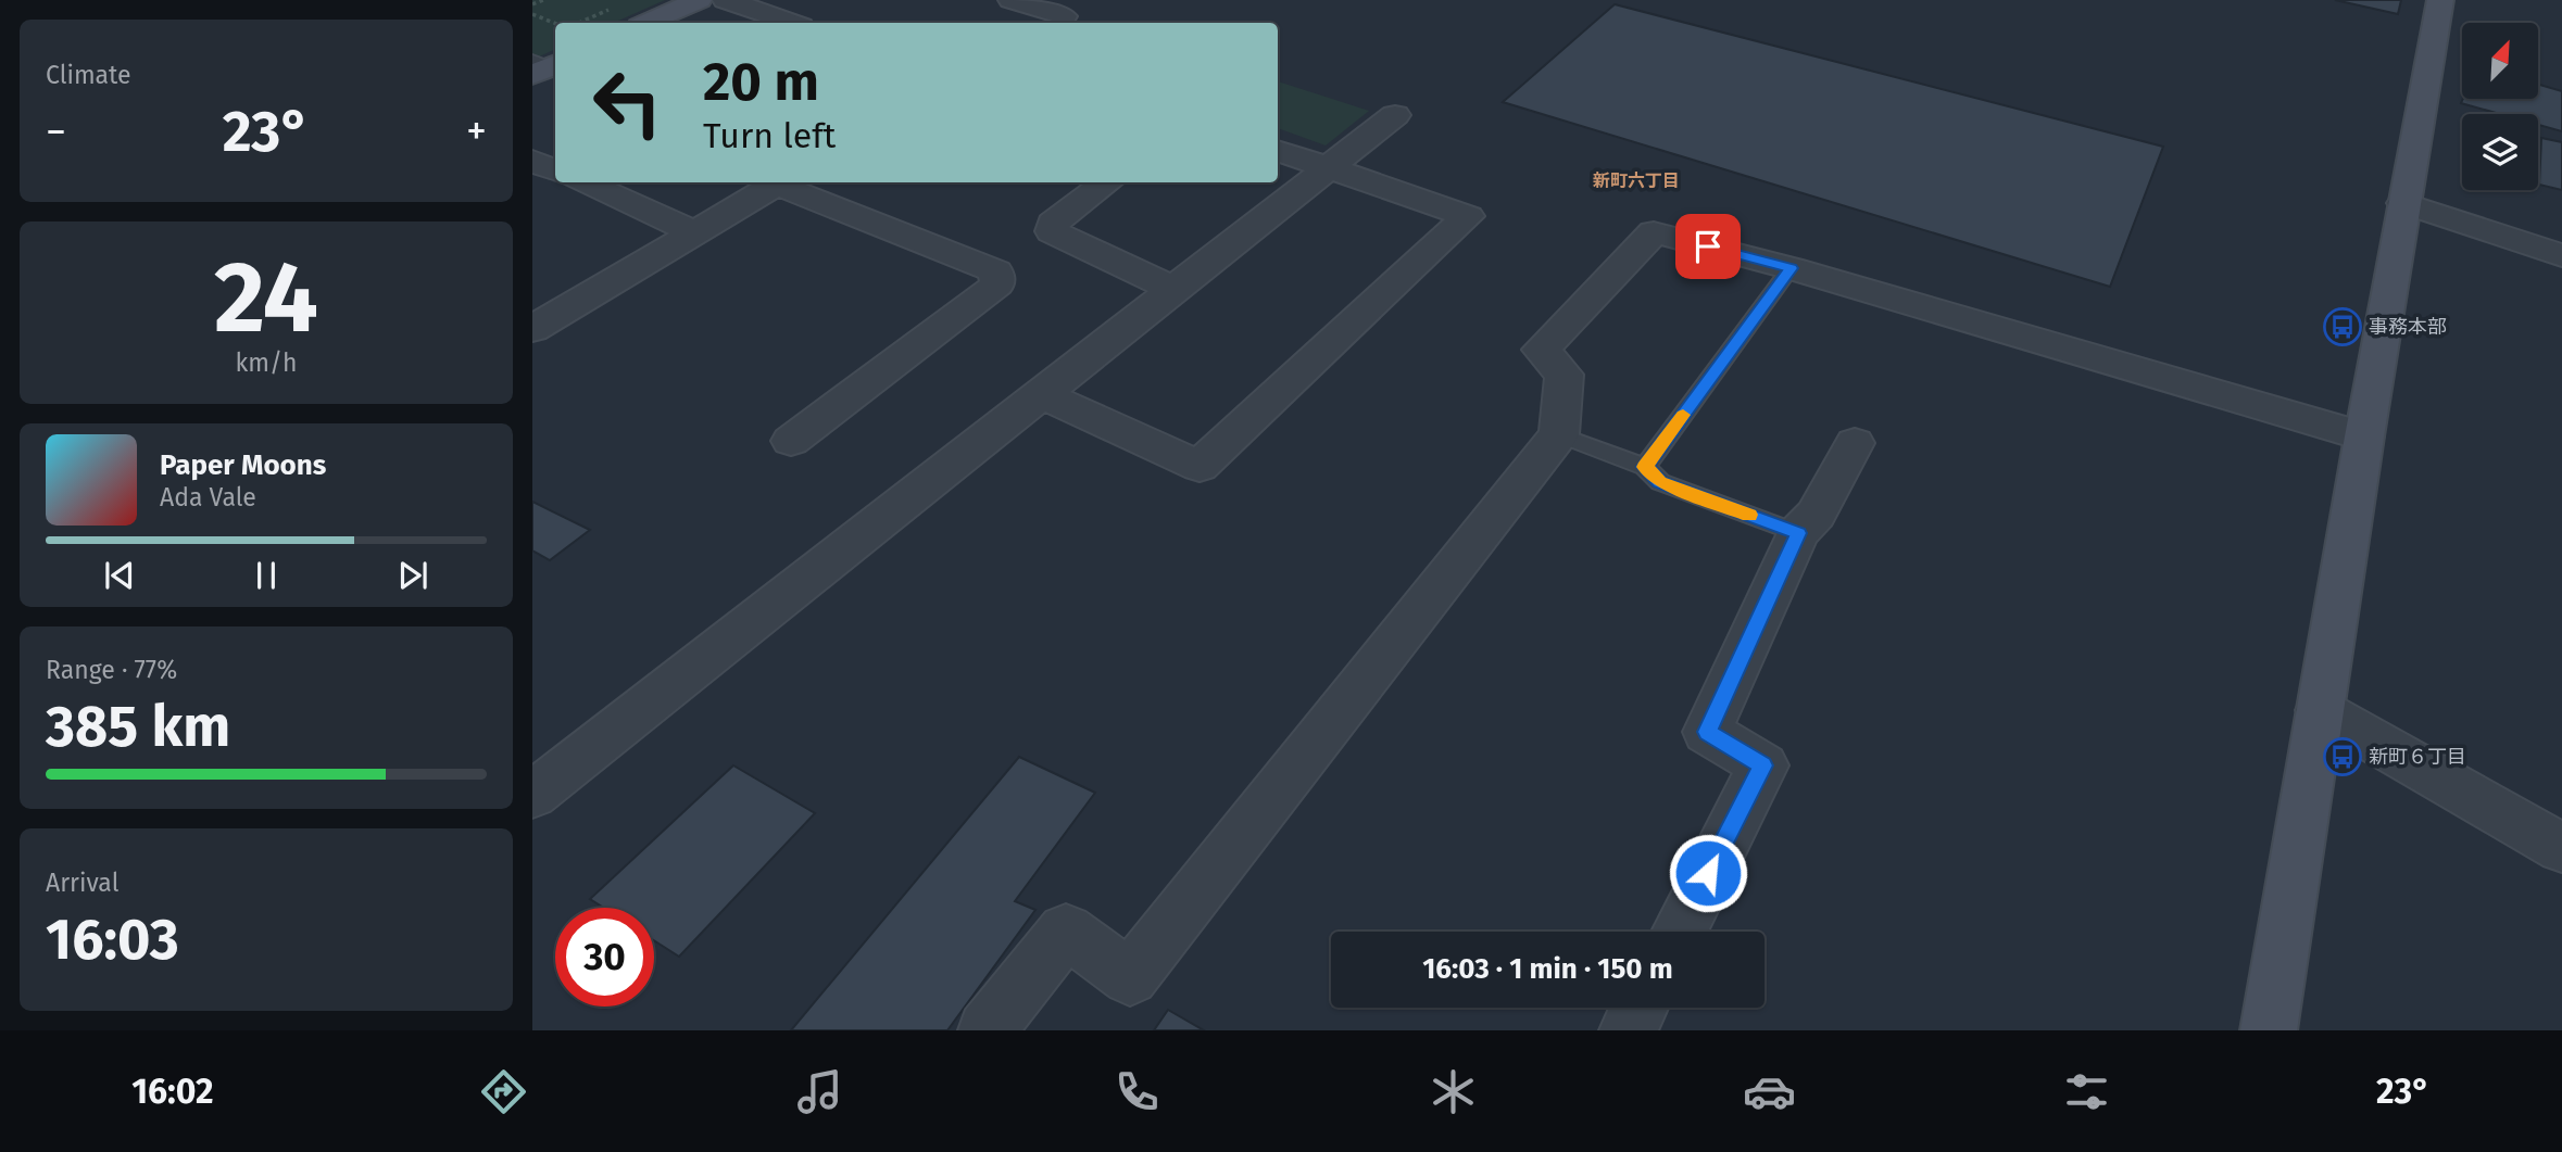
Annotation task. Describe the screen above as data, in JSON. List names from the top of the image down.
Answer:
{
  "districts": ["新町六丁目"],
  "places": {
    "bus stop": ["事務本部", "新町６丁目"]
  },
  "north": "top right",
  "page": {
    "tile": [
      "Climate",
      ["24", "km/h"],
      ["Range · 77%", "385 km"],
      ["Arrival", "16:03"]
    ],
    "turn": ["20 m", "Turn left"],
    "heat": ["−", "23°", "+"],
    "song": ["Paper Moons", "Ada Vale"],
    "limit": "30",
    "trip": "16:03 · 1 min · 150 m",
    "tabs": ["16:02", "23°"]
  }
}
